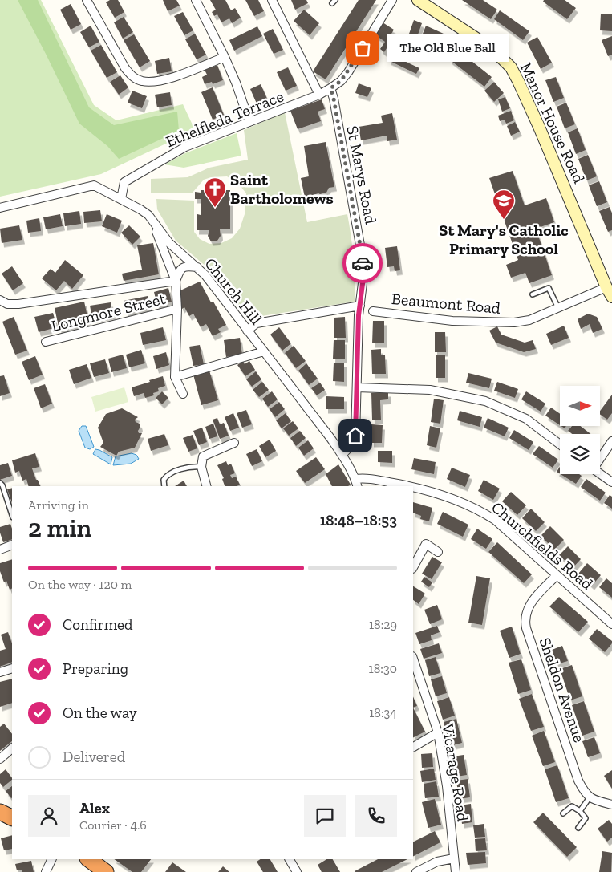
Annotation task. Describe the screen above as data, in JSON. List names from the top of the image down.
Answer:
{
  "streets": {
    "main road": ["Manor House Road"],
    "street": [
      "Ethelfleda Terrace",
      "St Marys Road",
      "Church Hill",
      "Beaumont Road",
      "Longmore Street",
      "Churchfields Road",
      "Sheldon Avenue",
      "Vicarage Road"
    ]
  },
  "crossings": [
    ["Ethelfleda Terrace", "St Marys Road"],
    ["Ethelfleda Terrace", "Church Hill"],
    ["Manor House Road", "Beaumont Road"],
    ["St Marys Road", "Church Hill"],
    ["Church Hill", "Churchfields Road"],
    ["Churchfields Road", "Sheldon Avenue"]
  ],
  "places": {
    "other": ["The Old Blue Ball"],
    "church": ["Saint Bartholomews"],
    "school or university": ["St Mary's Catholic Primary School"]
  },
  "north": "right",
  "page": {
    "bubble": "The Old Blue Ball",
    "heading": ["2 min", "Arriving in", "18:48–18:53"],
    "panel": ["Alex", "Courier · 4.6"],
    "bar": "On the way · 120 m",
    "list": [
      ["Confirmed", "18:29"],
      ["Preparing", "18:30"],
      ["On the way", "18:34"],
      "Delivered"
    ]
  }
}
